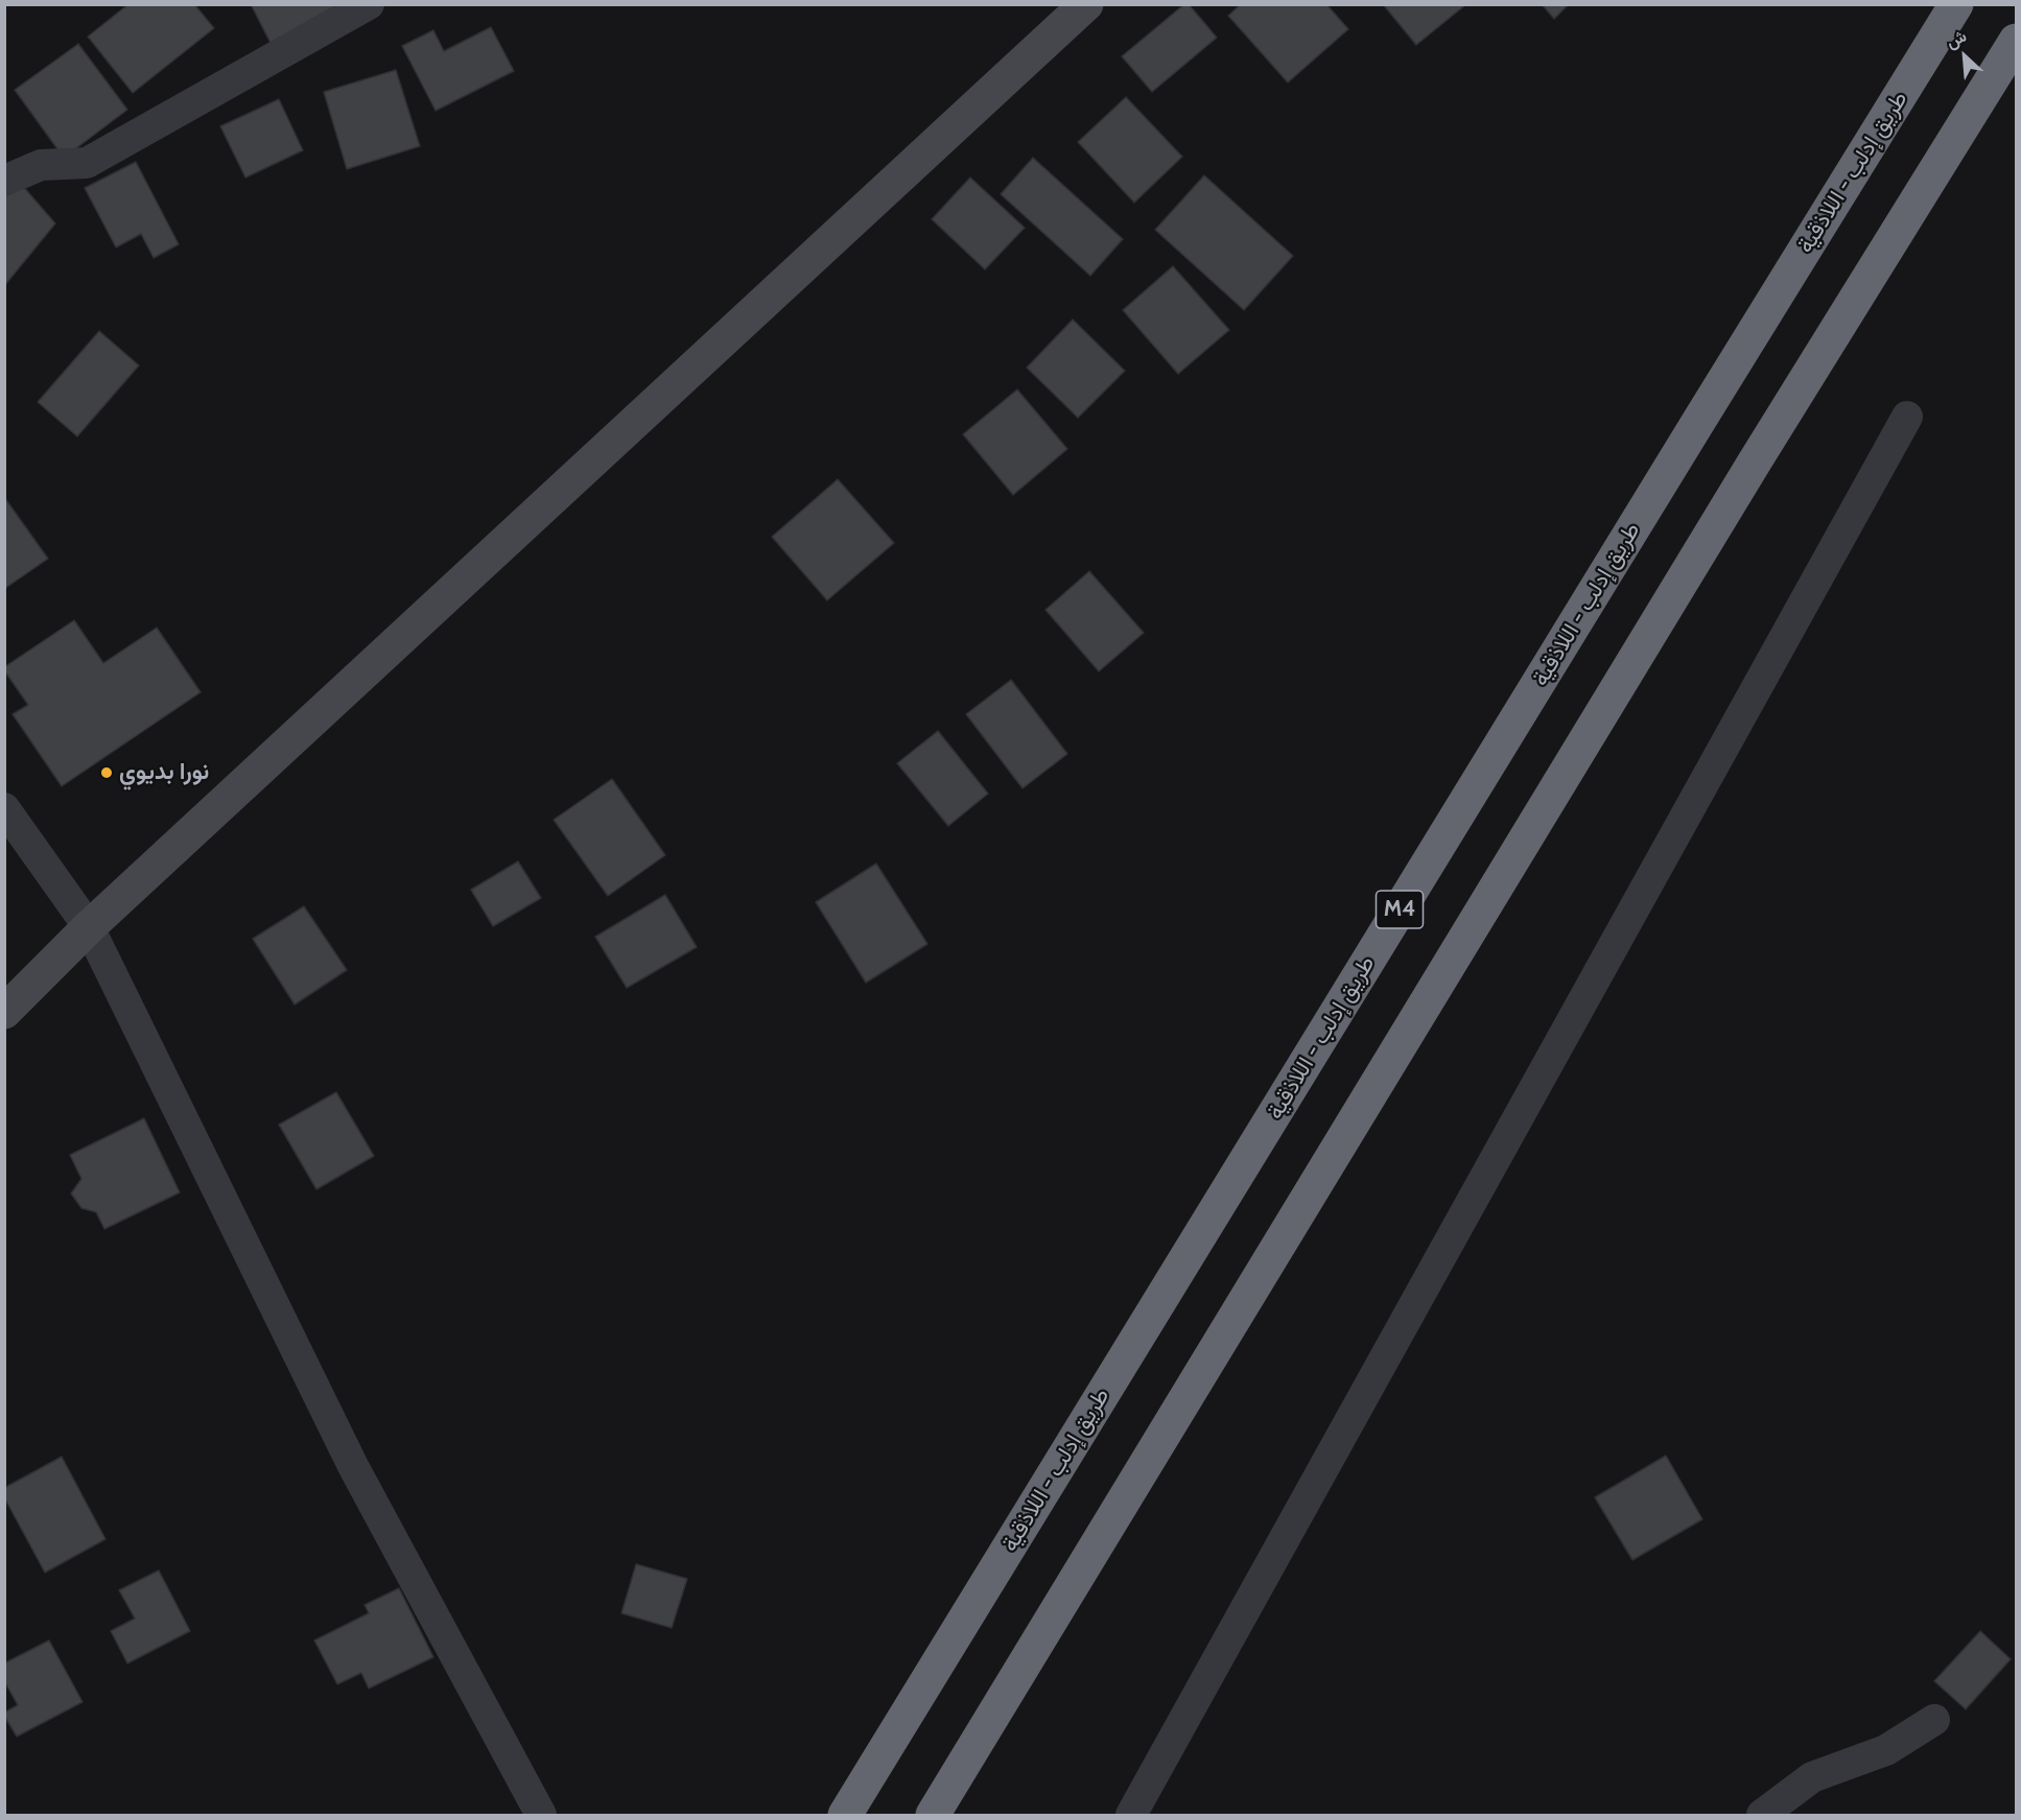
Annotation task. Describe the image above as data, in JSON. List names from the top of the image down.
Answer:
{
  "streets": {
    "highway": ["طريق إدلب - اللاذقية", "M4"]
  },
  "places": ["نورا بديوي"],
  "north": "top left"
}
